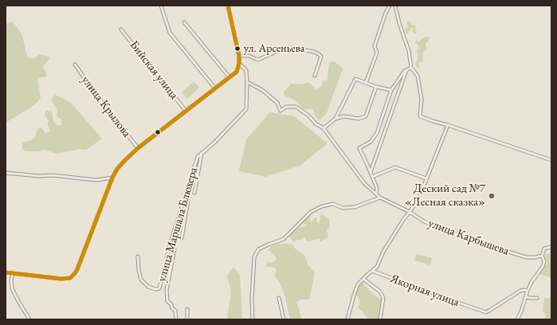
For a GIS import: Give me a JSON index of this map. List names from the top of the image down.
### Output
{
  "streets": {
    "street": [
      "Бийская улица",
      "улица Крылова",
      "улица Маршала Блюхера",
      "улица Карбышева",
      "Якорная улица"
    ]
  },
  "crossings": [
    ["улица Маршала Блюхера", "улица Карбышева"]
  ],
  "places": ["ул. Арсеньева", "Деский сад №7 «Лесная сказка»"]
}
